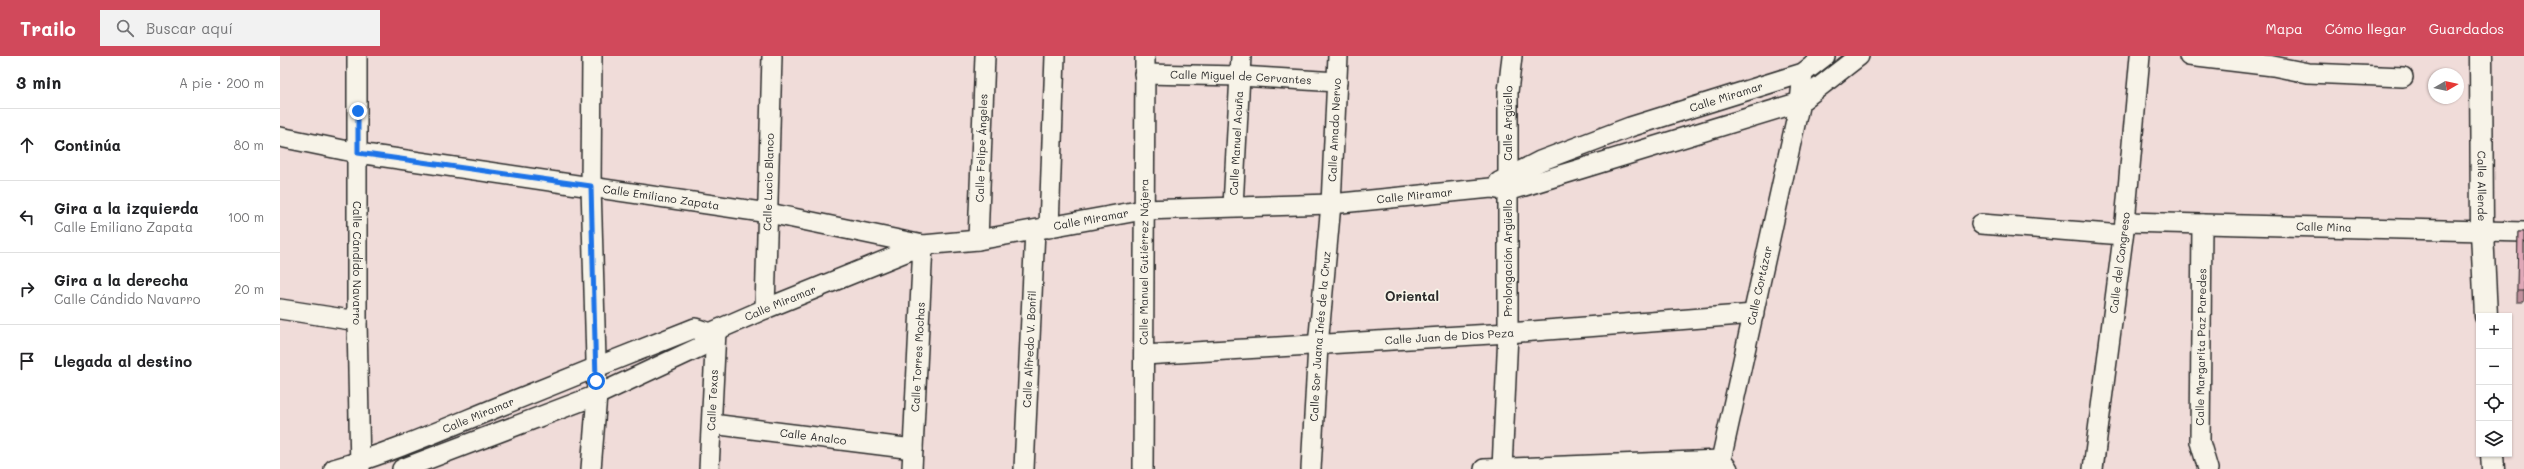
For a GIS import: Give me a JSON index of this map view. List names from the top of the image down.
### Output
{
  "streets": {
    "street": [
      "Calle Miguel de Cervantes",
      "Calle Miramar",
      "Calle Argüello",
      "Calle Amado Nervo",
      "Calle Manuel Acuña",
      "Calle Felipe Ángeles",
      "Calle Lucio Blanco",
      "Calle Allende",
      "Calle Emiliano Zapata",
      "Calle Mina",
      "Prolongación Argüello",
      "Calle Manuel Gutiérrez Nájera",
      "Calle Cándido Navarro",
      "Calle del Congreso",
      "Calle Cortázar",
      "Calle Sor Juana Inés de la Cruz",
      "Calle Juan de Dios Peza",
      "Calle Margarita Paz Paredes",
      "Calle Alfredo V. Bonfil",
      "Calle Torres Mochas",
      "Calle Texas",
      "Calle Analco"
    ]
  },
  "crossings": [
    ["Calle Miguel de Cervantes", "Calle Amado Nervo"],
    ["Calle Miguel de Cervantes", "Calle Manuel Acuña"],
    ["Calle Miguel de Cervantes", "Calle Manuel Gutiérrez Nájera"],
    ["Calle Miramar", "Calle Argüello"],
    ["Calle Miramar", "Calle Amado Nervo"],
    ["Calle Miramar", "Calle Manuel Acuña"],
    ["Calle Miramar", "Calle Felipe Ángeles"],
    ["Calle Miramar", "Calle Lucio Blanco"],
    ["Calle Miramar", "Calle Emiliano Zapata"],
    ["Calle Miramar", "Prolongación Argüello"],
    ["Calle Miramar", "Calle Manuel Gutiérrez Nájera"],
    ["Calle Miramar", "Calle Cándido Navarro"],
    ["Calle Miramar", "Calle Cortázar"],
    ["Calle Miramar", "Calle Sor Juana Inés de la Cruz"],
    ["Calle Miramar", "Calle Alfredo V. Bonfil"],
    ["Calle Miramar", "Calle Torres Mochas"],
    ["Calle Miramar", "Calle Texas"],
    ["Calle Argüello", "Prolongación Argüello"],
    ["Calle Amado Nervo", "Calle Sor Juana Inés de la Cruz"],
    ["Calle Lucio Blanco", "Calle Emiliano Zapata"],
    ["Calle Allende", "Calle Mina"],
    ["Calle Emiliano Zapata", "Calle Cándido Navarro"],
    ["Calle Emiliano Zapata", "Calle Torres Mochas"],
    ["Calle Mina", "Calle del Congreso"],
    ["Calle Mina", "Calle Margarita Paz Paredes"],
    ["Prolongación Argüello", "Calle Juan de Dios Peza"],
    ["Calle Manuel Gutiérrez Nájera", "Calle Juan de Dios Peza"],
    ["Calle Cortázar", "Calle Juan de Dios Peza"],
    ["Calle Sor Juana Inés de la Cruz", "Calle Juan de Dios Peza"],
    ["Calle Torres Mochas", "Calle Analco"],
    ["Calle Texas", "Calle Analco"]
  ],
  "districts": ["Oriental"],
  "north": "right",
  "page": {
    "header": "Trailo",
    "search": "Buscar aquí",
    "nav": ["Mapa", "Cómo llegar", "Guardados"],
    "heading": ["3 min", "A pie · 200 m"],
    "list": [
      ["Continúa", "80 m"],
      ["Gira a la izquierda", "Calle Emiliano Zapata", "100 m"],
      ["Gira a la derecha", "Calle Cándido Navarro", "20 m"],
      "Llegada al destino"
    ],
    "map_buttons": ["+", "−"]
  }
}
